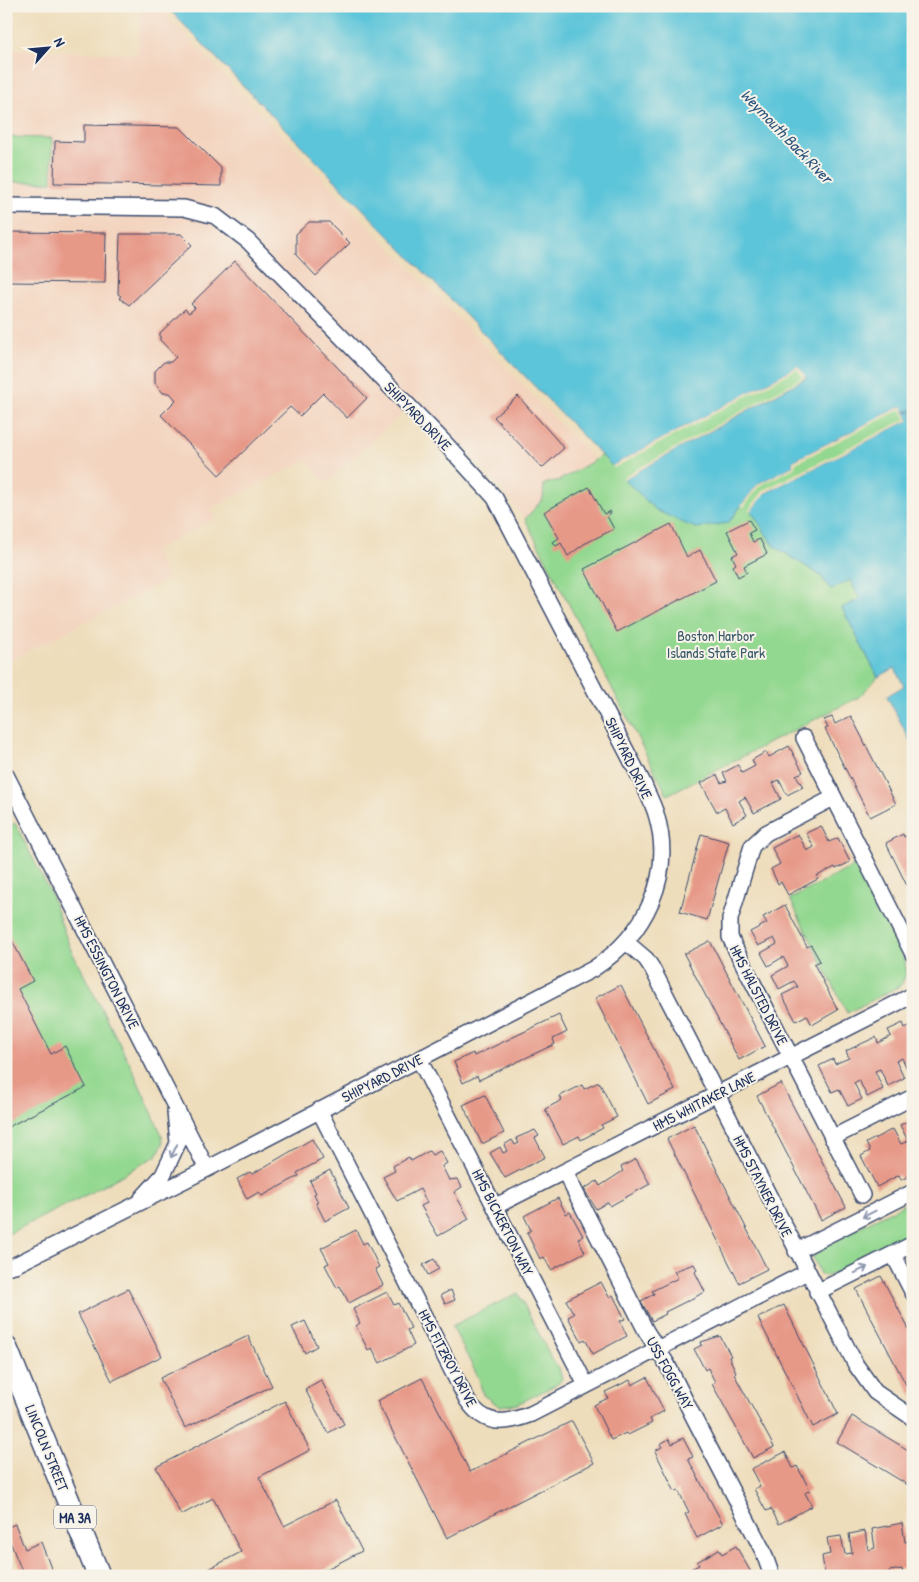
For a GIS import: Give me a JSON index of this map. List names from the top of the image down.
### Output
{
  "streets": {
    "main road": ["LINCOLN STREET", "MA 3A"],
    "street": [
      "SHIPYARD DRIVE",
      "HMS ESSINGTON DRIVE",
      "HMS HALSTED DRIVE",
      "HMS WHITAKER LANE",
      "HMS STAYNER DRIVE",
      "HMS BICKERTON WAY",
      "HMS FITZROY DRIVE",
      "USS FOGG WAY"
    ]
  },
  "crossings": [
    ["SHIPYARD DRIVE", "HMS ESSINGTON DRIVE"],
    ["SHIPYARD DRIVE", "HMS STAYNER DRIVE"],
    ["SHIPYARD DRIVE", "HMS BICKERTON WAY"],
    ["SHIPYARD DRIVE", "HMS FITZROY DRIVE"],
    ["HMS HALSTED DRIVE", "HMS WHITAKER LANE"],
    ["HMS WHITAKER LANE", "HMS STAYNER DRIVE"],
    ["HMS WHITAKER LANE", "HMS BICKERTON WAY"],
    ["HMS WHITAKER LANE", "USS FOGG WAY"],
    ["HMS STAYNER DRIVE", "HMS FITZROY DRIVE"],
    ["HMS BICKERTON WAY", "HMS FITZROY DRIVE"],
    ["HMS FITZROY DRIVE", "USS FOGG WAY"]
  ],
  "water": ["Weymouth Back River"],
  "parks": ["Boston Harbor Islands State Park"],
  "north": "top right"
}
